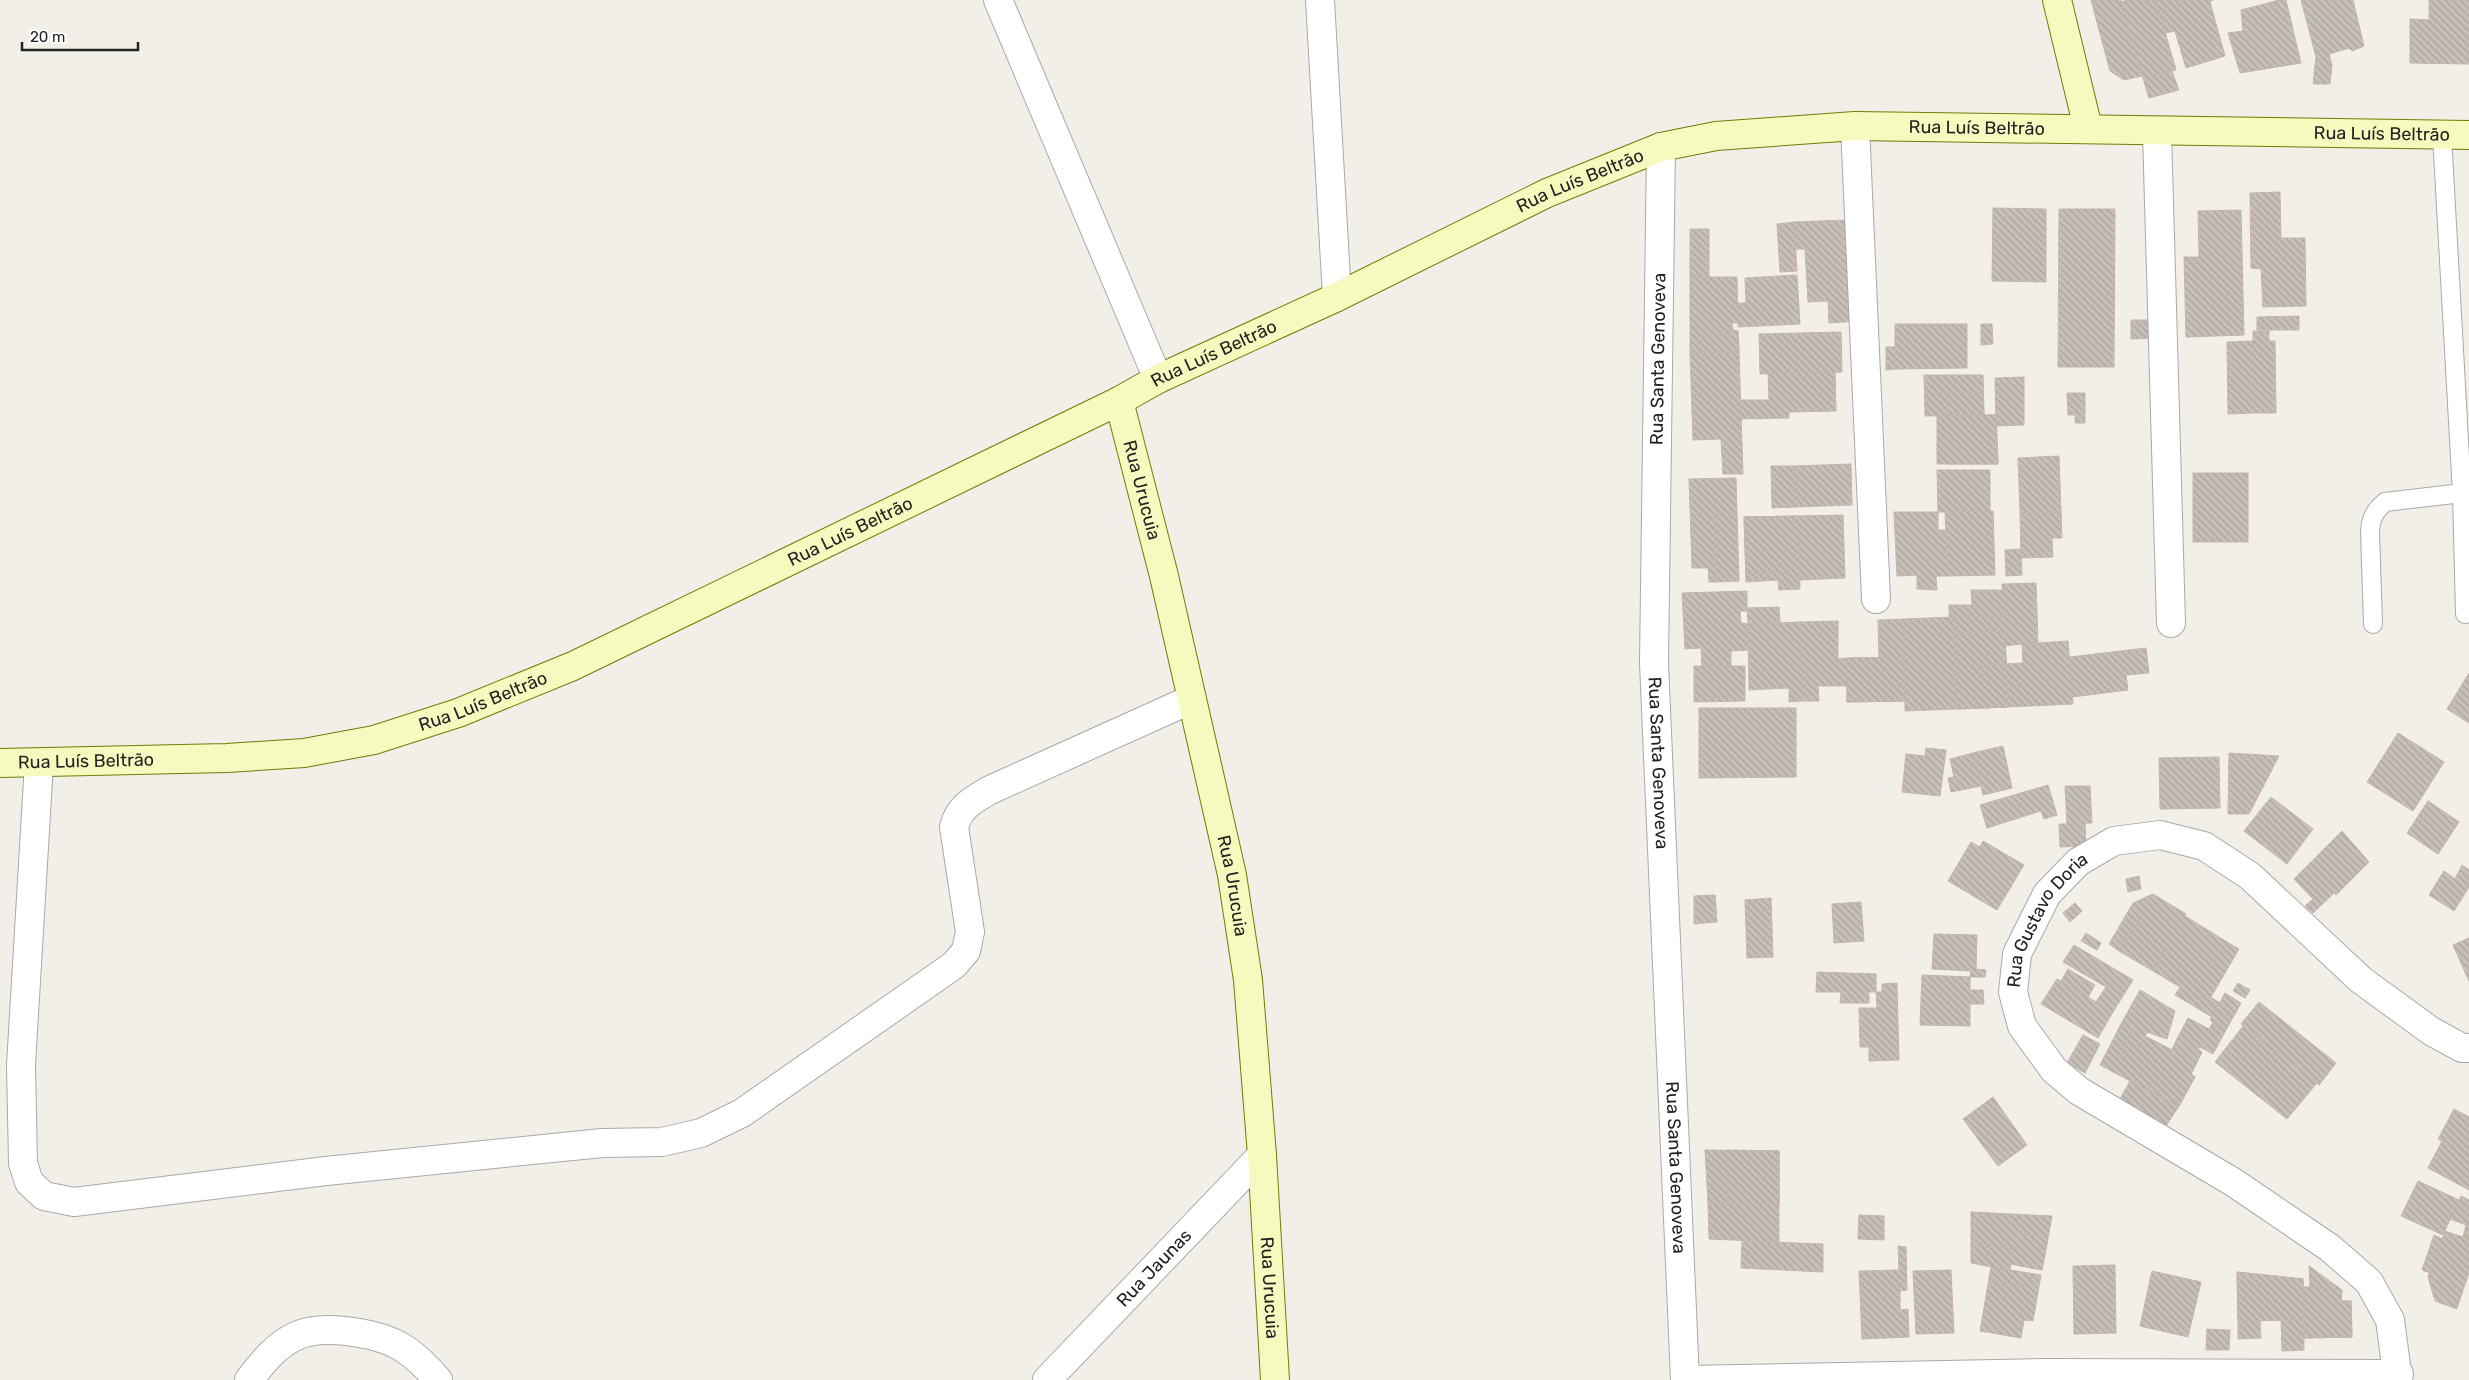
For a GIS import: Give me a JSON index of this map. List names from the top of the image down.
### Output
{
  "streets": {
    "main road": ["Rua Luís Beltrão", "Rua Urucuia"],
    "street": ["Rua Santa Genoveva", "Rua Gustavo Doria", "Rua Jaunas"]
  },
  "crossings": [
    ["Rua Luís Beltrão", "Rua Santa Genoveva"],
    ["Rua Luís Beltrão", "Rua Urucuia"],
    ["Rua Urucuia", "Rua Jaunas"]
  ],
  "scale_bar": "20 m"
}
